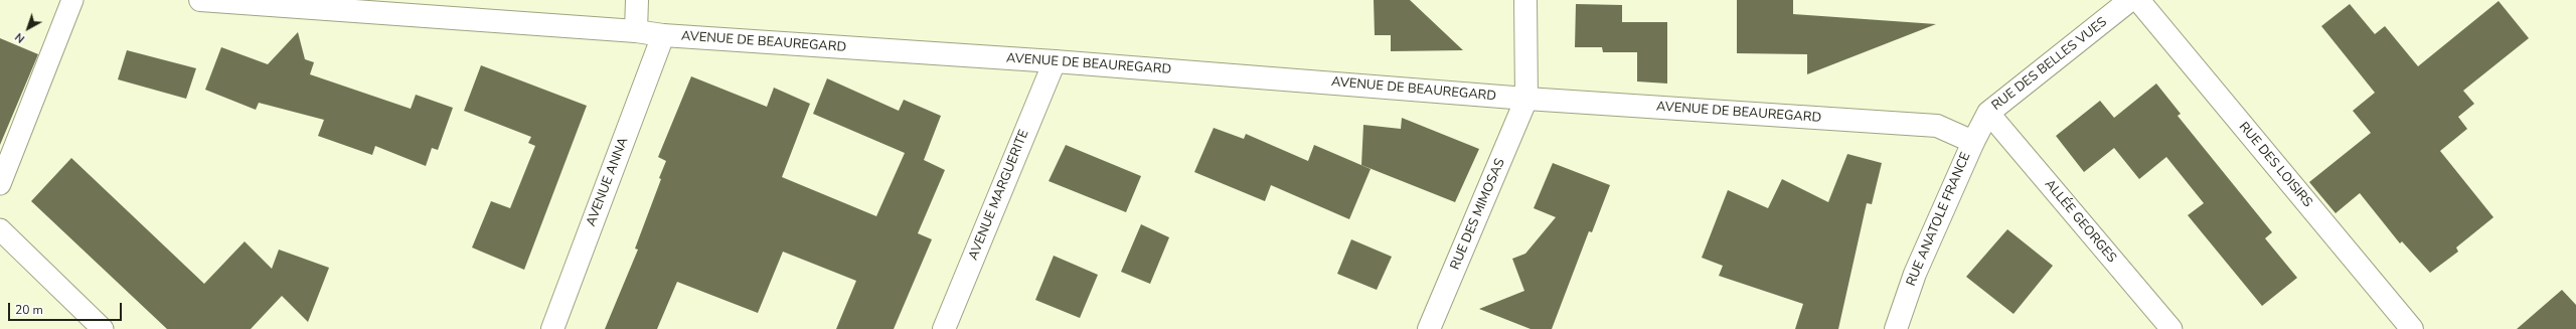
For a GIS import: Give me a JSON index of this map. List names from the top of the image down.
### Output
{
  "streets": {
    "street": [
      "AVENUE DE BEAUREGARD",
      "RUE DES BELLES VUES",
      "RUE DES LOISIRS",
      "AVENUE ANNA",
      "AVENUE MARGUERITE",
      "RUE DES MIMOSAS",
      "RUE ANATOLE FRANCE"
    ],
    "lane": ["ALLÉE GEORGES"]
  },
  "crossings": [
    ["AVENUE DE BEAUREGARD", "AVENUE ANNA"],
    ["AVENUE DE BEAUREGARD", "AVENUE MARGUERITE"],
    ["AVENUE DE BEAUREGARD", "RUE DES MIMOSAS"],
    ["AVENUE DE BEAUREGARD", "RUE ANATOLE FRANCE"],
    ["RUE DES BELLES VUES", "RUE ANATOLE FRANCE"],
    ["RUE DES BELLES VUES", "ALLÉE GEORGES"],
    ["RUE ANATOLE FRANCE", "ALLÉE GEORGES"]
  ],
  "scale_bar": "20 m",
  "north": "bottom left"
}
